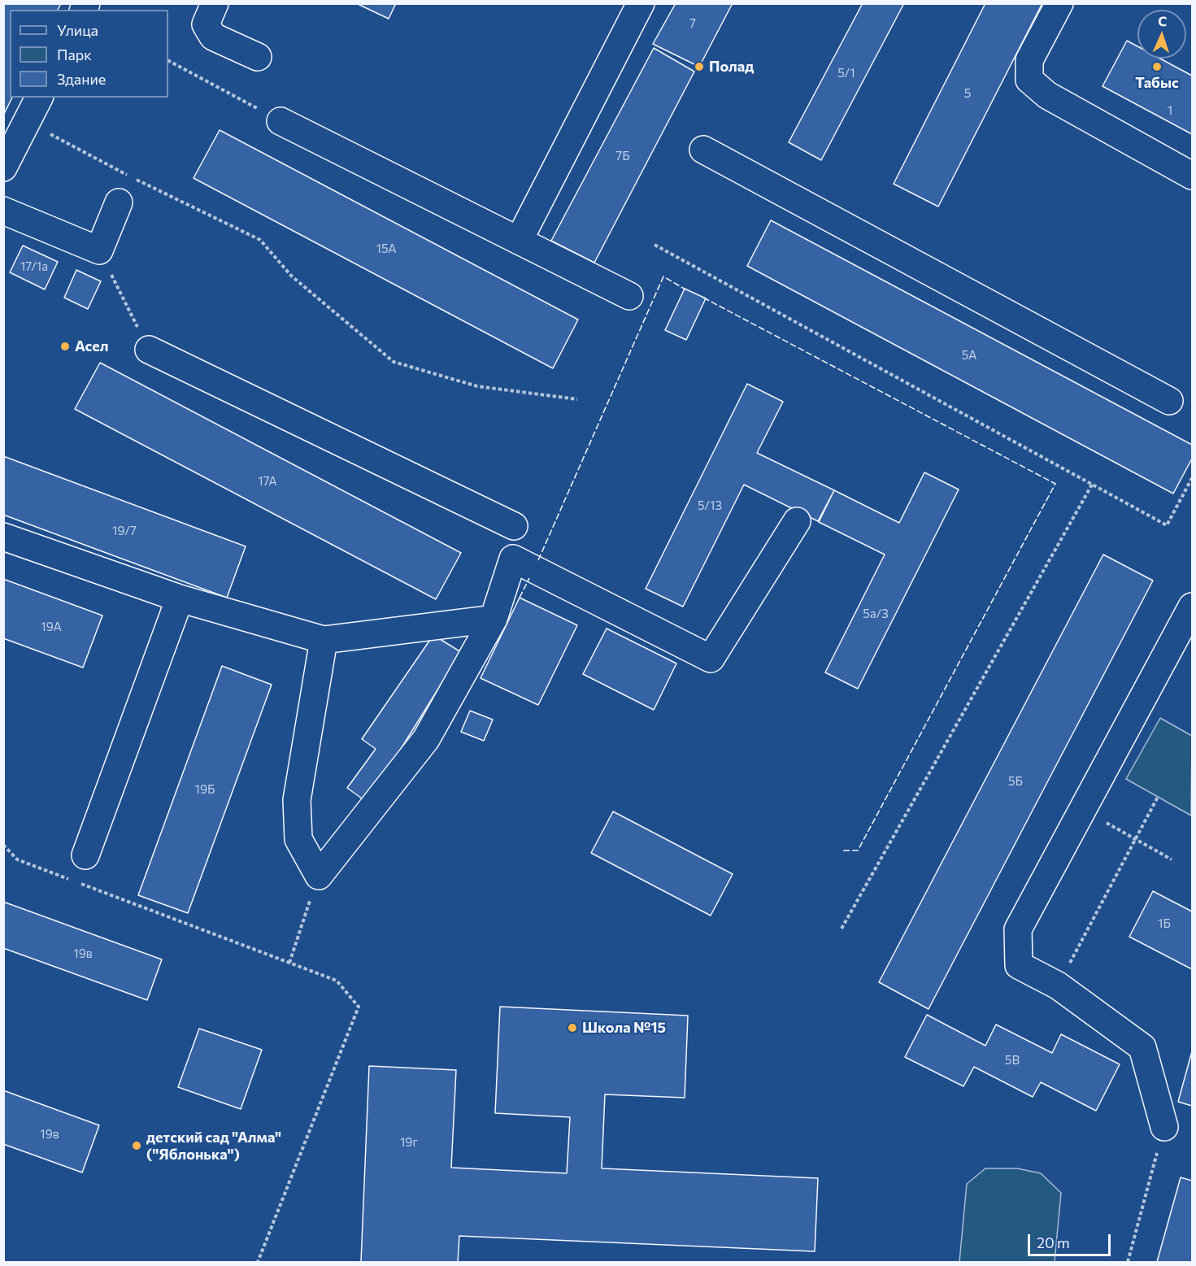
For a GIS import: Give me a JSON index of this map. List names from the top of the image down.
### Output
{
  "places": [
    "Полад",
    "Табыс",
    "Асел",
    "Школа №15",
    "детский сад \"Алма\" (\"Яблонька\")"
  ],
  "house_numbers": [
    "7",
    "5/1",
    "5",
    "1",
    "7Б",
    "15А",
    "17/1а",
    "5А",
    "17А",
    "5/13",
    "19/7",
    "5а/3",
    "19А",
    "5Б",
    "19Б",
    "1Б",
    "19в",
    "5В",
    "19в",
    "19г"
  ],
  "legend": ["Улица", "Парк", "Здание"],
  "scale_bar": "20 m",
  "north": "top"
}
